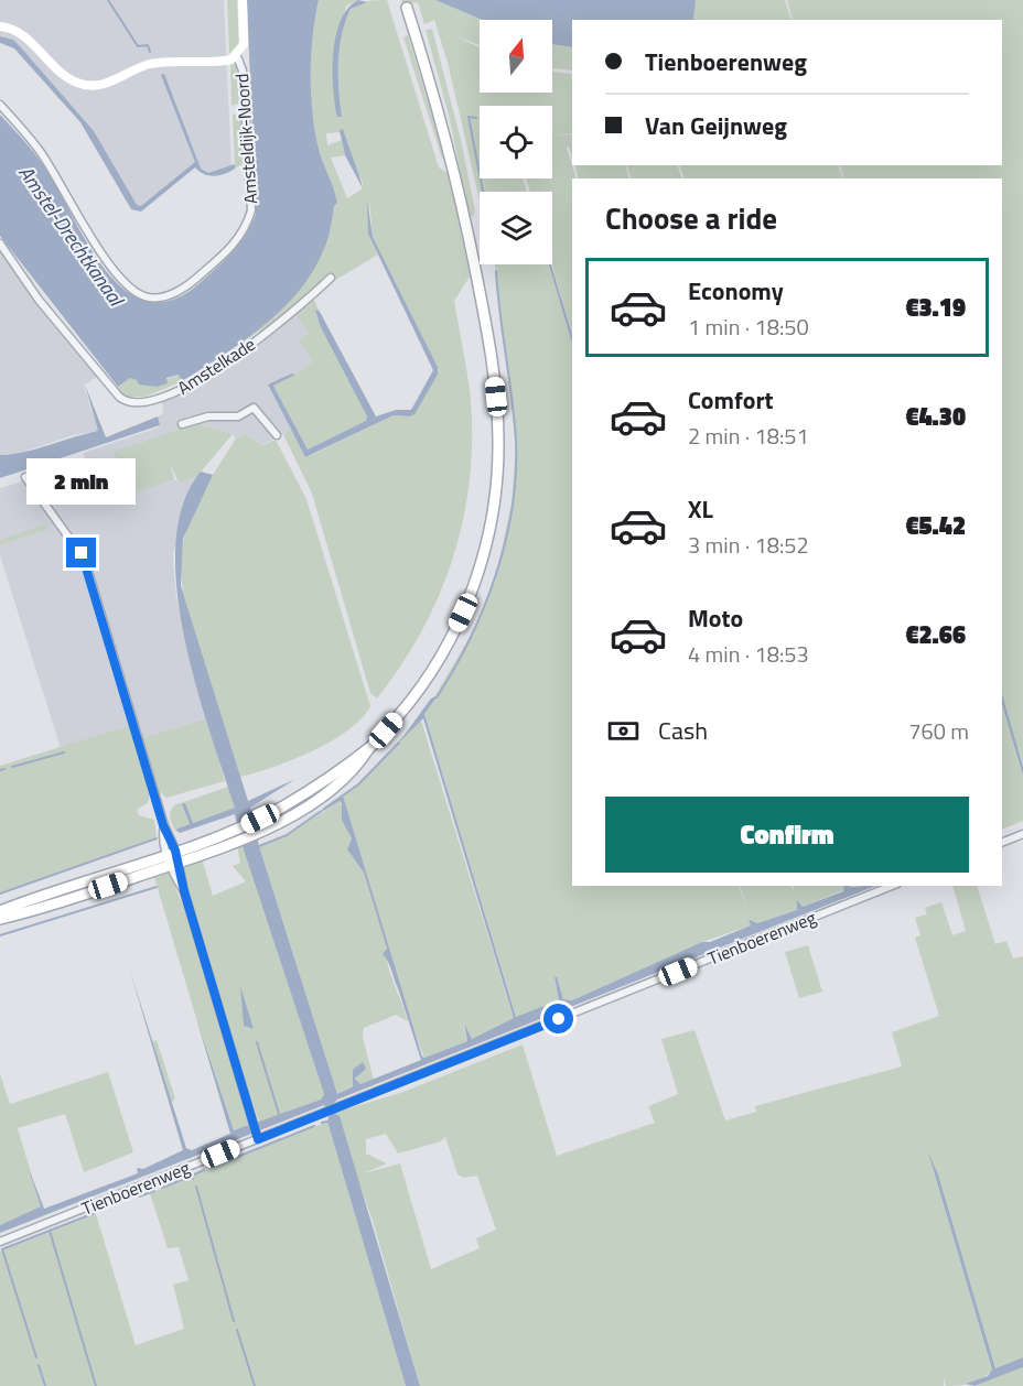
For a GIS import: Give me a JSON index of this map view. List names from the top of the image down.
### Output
{
  "streets": {
    "street": ["Amsteldijk-Noord", "Amstelkade", "Tienboerenweg"]
  },
  "water": ["Amstel-Drechtkanaal"],
  "north": "top",
  "page": {
    "banner": ["Tienboerenweg", "Van Geijnweg"],
    "heading": "Choose a ride",
    "list": [
      {
        "name": "Economy",
        "note": "1 min · 18:50",
        "value": "€3.19"
      },
      {
        "name": "Comfort",
        "note": "2 min · 18:51",
        "value": "€4.30"
      },
      {
        "name": "XL",
        "note": "3 min · 18:52",
        "value": "€5.42"
      },
      {
        "name": "Moto",
        "note": "4 min · 18:53",
        "value": "€2.66"
      }
    ],
    "bubble": "2 min",
    "pay": ["Cash", "760 m"],
    "buttons": "Confirm"
  }
}
